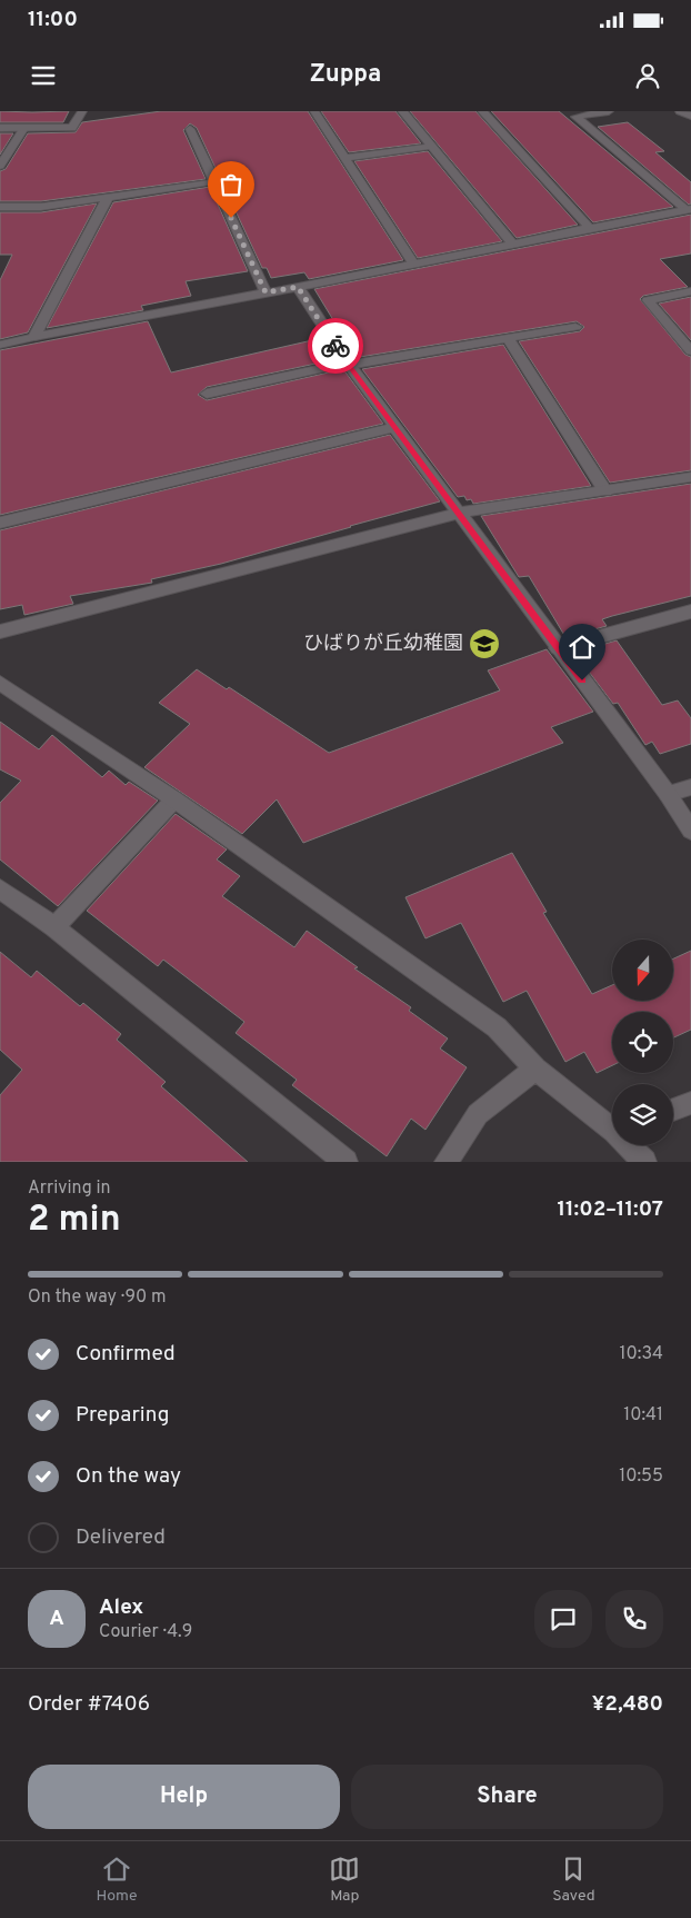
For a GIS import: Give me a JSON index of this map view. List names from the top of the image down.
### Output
{
  "places": {
    "school or university": ["ひばりが丘幼稚園"]
  },
  "north": "bottom",
  "page": {
    "status": "11:00",
    "header": "Zuppa",
    "heading": ["2 min", "Arriving in", "11:02–11:07"],
    "panel": [
      "Alex",
      "Courier · 4.9",
      "Order #7406",
      "¥2,480"
    ],
    "bar": "On the way · 90 m",
    "list": [
      ["Confirmed", "10:34"],
      ["Preparing", "10:41"],
      ["On the way", "10:55"],
      "Delivered"
    ],
    "round": "A",
    "buttons": ["Help", "Share"],
    "tabs": ["Home", "Map", "Saved"]
  }
}
